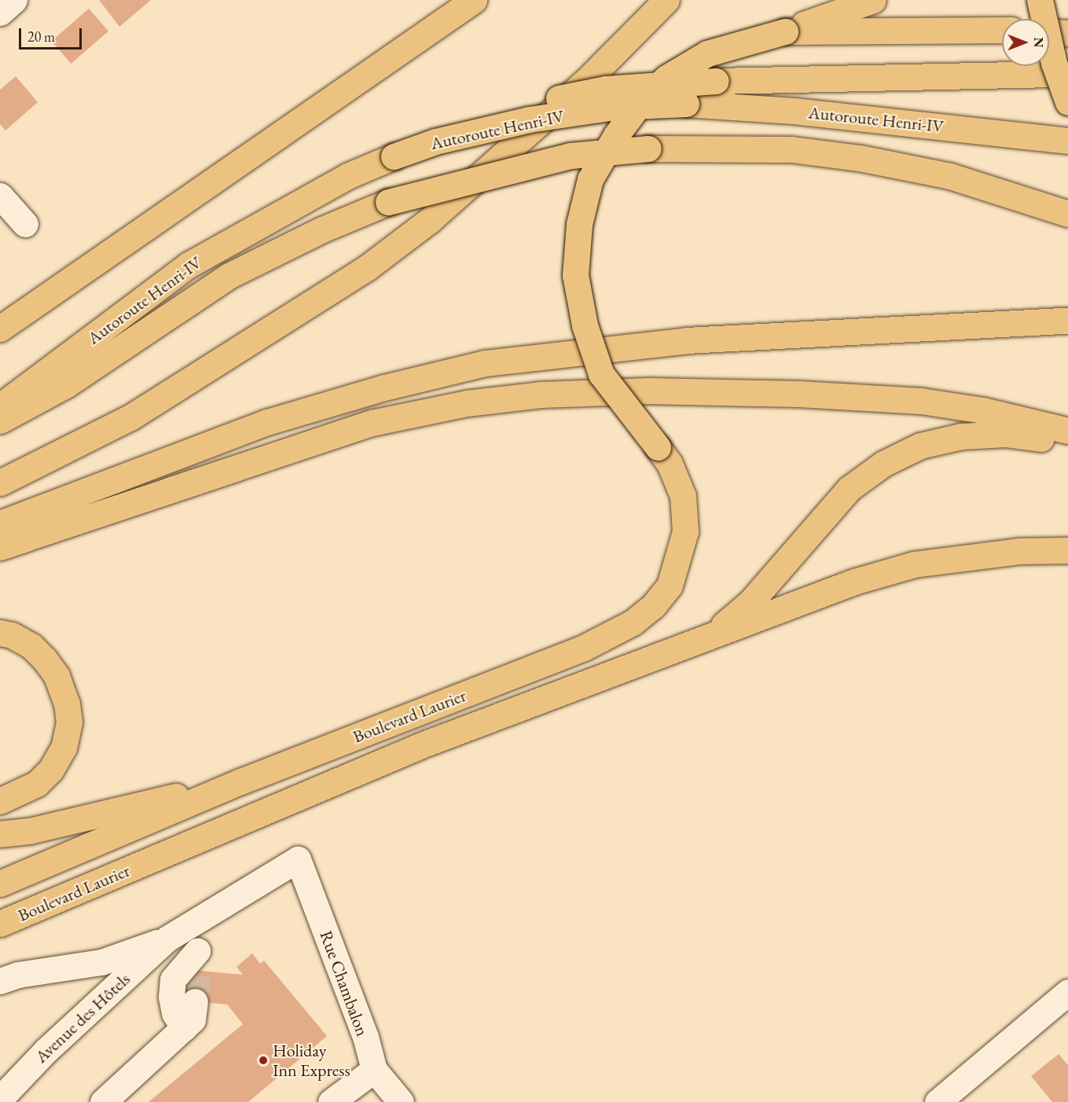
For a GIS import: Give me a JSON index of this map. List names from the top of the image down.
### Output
{
  "streets": {
    "highway": ["Autoroute Henri-IV", "Boulevard Laurier"],
    "street": ["Rue Chambalon", "Avenue des Hôtels"]
  },
  "crossings": [
    ["Rue Chambalon", "Avenue des Hôtels"]
  ],
  "places": ["Holiday Inn Express"],
  "scale_bar": "20 m",
  "north": "right"
}
